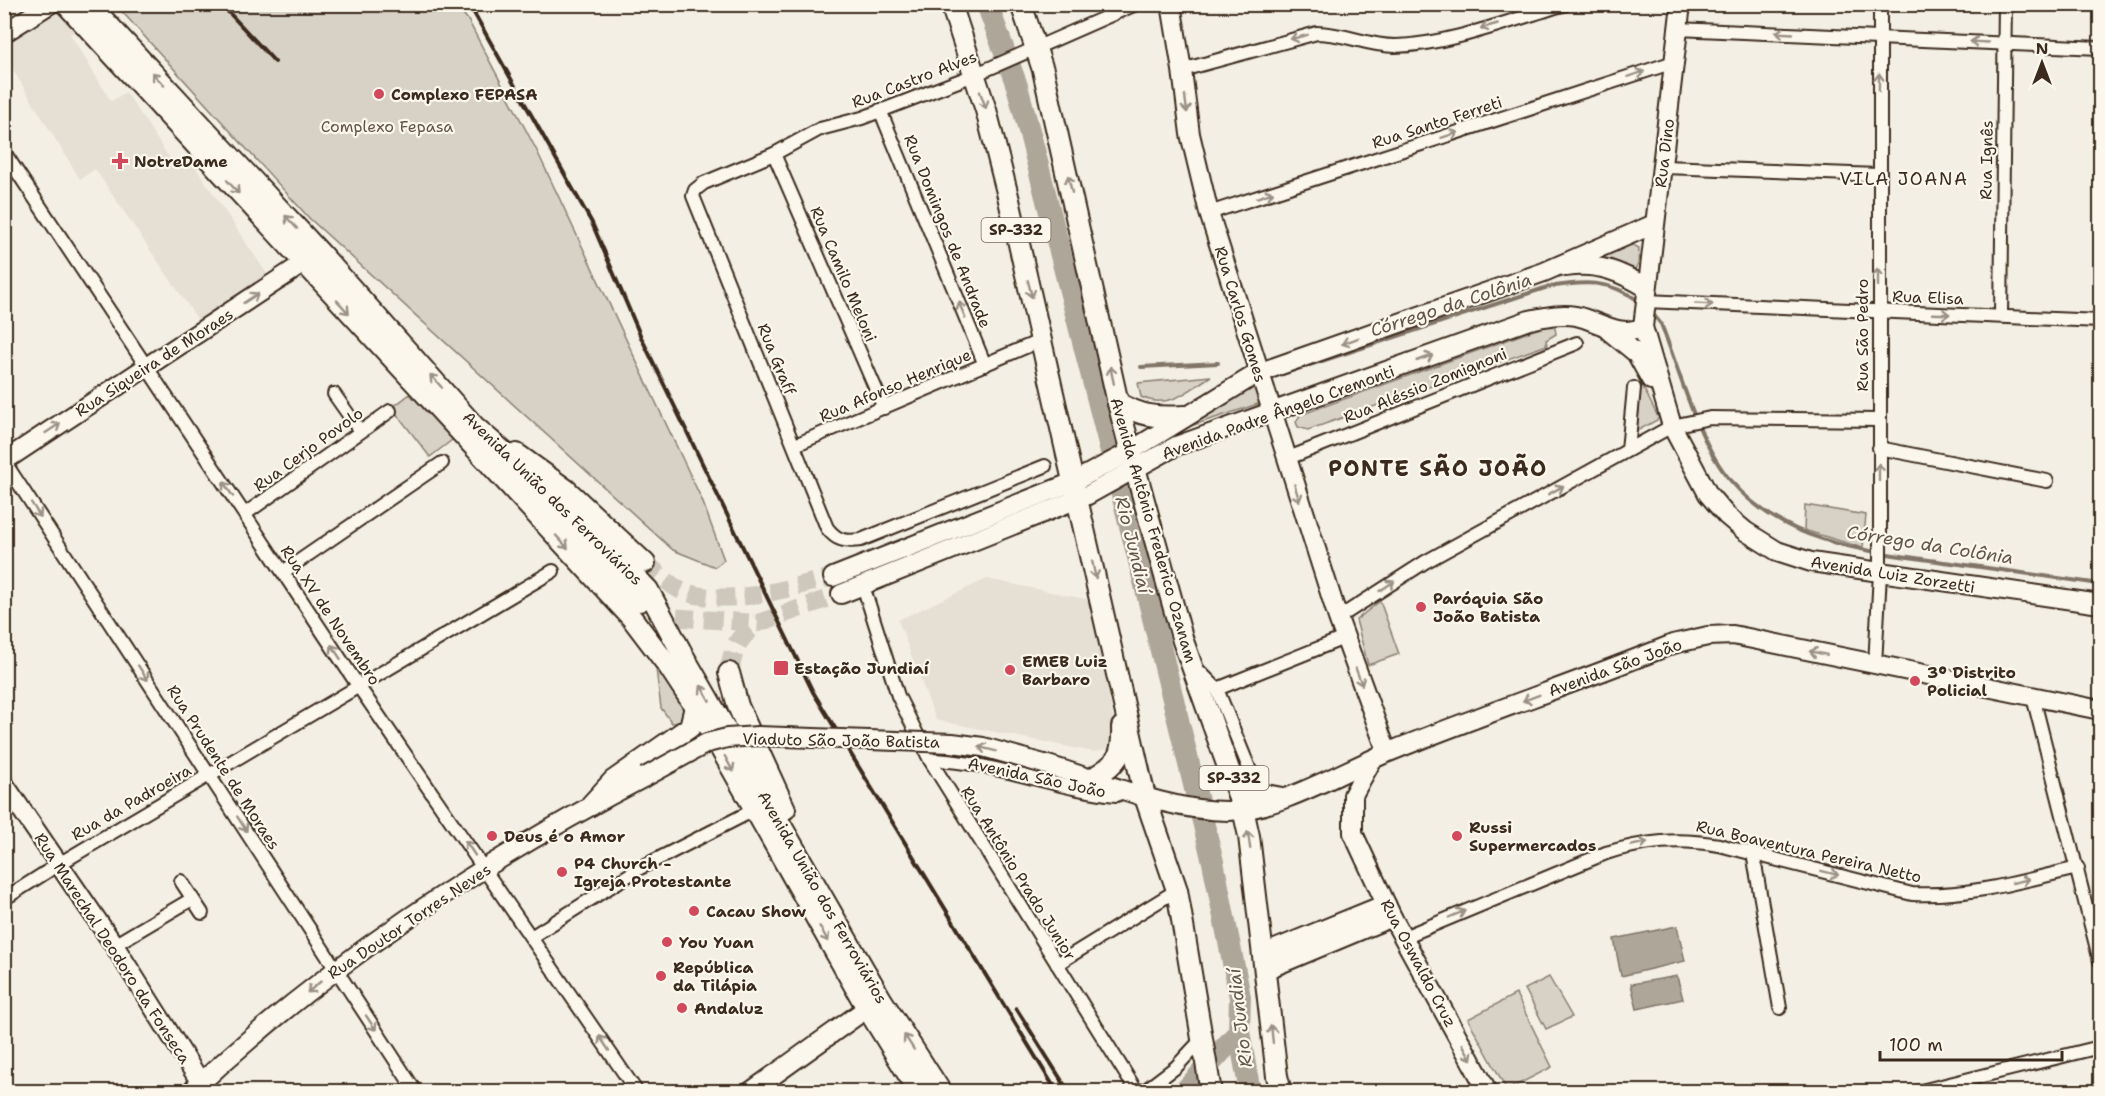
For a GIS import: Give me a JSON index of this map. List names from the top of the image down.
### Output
{
  "streets": {
    "main road": [
      "Rua Dino",
      "SP-332",
      "Rua Carlos Gomes",
      "Rua Siqueira de Moraes",
      "Avenida Padre Ângelo Cremonti",
      "Avenida União dos Ferroviários",
      "Avenida Antônio Frederico Ozanam",
      "Avenida Luiz Zorzetti",
      "Avenida São João",
      "Viaduto São João Batista",
      "Rua Doutor Torres Neves",
      "Rua Marechal Deodoro da Fonseca",
      "Rua Oswaldo Cruz"
    ],
    "street": [
      "Rua Castro Alves",
      "Rua Santo Ferreti",
      "Rua Ignês",
      "Rua Domingos de Andrade",
      "Rua Camilo Meloni",
      "Rua Elisa",
      "Rua São Pedro",
      "Rua Graff",
      "Rua Afonso Henrique",
      "Rua Aléssio Zomignoni",
      "Rua Cerjo Povolo",
      "Rua XV de Novembro",
      "Rua Prudente de Moraes",
      "Rua da Padroeira",
      "Rua Boaventura Pereira Netto",
      "Rua Antônio Prado Junior"
    ]
  },
  "crossings": [
    ["Rua Castro Alves", "SP-332"],
    ["Rua Castro Alves", "Rua Domingos de Andrade"],
    ["Rua Castro Alves", "Rua Camilo Meloni"],
    ["Rua Castro Alves", "Rua Graff"],
    ["Rua Castro Alves", "Avenida Antônio Frederico Ozanam"],
    ["Rua Santo Ferreti", "Rua Dino"],
    ["Rua Santo Ferreti", "Rua Carlos Gomes"],
    ["Rua Dino", "Rua Elisa"],
    ["Rua Dino", "Avenida Padre Ângelo Cremonti"],
    ["Rua Dino", "Avenida Luiz Zorzetti"],
    ["Rua Ignês", "Rua Elisa"],
    ["SP-332", "Rua Afonso Henrique"],
    ["SP-332", "Avenida Padre Ângelo Cremonti"],
    ["SP-332", "Avenida São João"],
    ["Rua Domingos de Andrade", "Rua Afonso Henrique"],
    ["Rua Camilo Meloni", "Rua Afonso Henrique"],
    ["Rua Elisa", "Rua São Pedro"],
    ["Rua Elisa", "Avenida Padre Ângelo Cremonti"],
    ["Rua Elisa", "Avenida Luiz Zorzetti"],
    ["Rua Carlos Gomes", "Rua Aléssio Zomignoni"],
    ["Rua Carlos Gomes", "Avenida Padre Ângelo Cremonti"],
    ["Rua Carlos Gomes", "Avenida São João"],
    ["Rua Carlos Gomes", "Rua Oswaldo Cruz"],
    ["Rua São Pedro", "Avenida Luiz Zorzetti"],
    ["Rua São Pedro", "Avenida São João"],
    ["Rua Graff", "Rua Afonso Henrique"],
    ["Rua Siqueira de Moraes", "Avenida União dos Ferroviários"],
    ["Rua Siqueira de Moraes", "Rua XV de Novembro"],
    ["Rua Siqueira de Moraes", "Rua Prudente de Moraes"],
    ["Avenida Padre Ângelo Cremonti", "Avenida Antônio Frederico Ozanam"],
    ["Avenida Padre Ângelo Cremonti", "Avenida Luiz Zorzetti"],
    ["Rua Cerjo Povolo", "Rua XV de Novembro"],
    ["Avenida Antônio Frederico Ozanam", "Avenida São João"],
    ["Rua XV de Novembro", "Rua da Padroeira"],
    ["Rua XV de Novembro", "Rua Doutor Torres Neves"],
    ["Avenida São João", "Viaduto São João Batista"],
    ["Avenida São João", "Rua Antônio Prado Junior"],
    ["Avenida São João", "Rua Oswaldo Cruz"],
    ["Viaduto São João Batista", "Rua Doutor Torres Neves"],
    ["Rua Prudente de Moraes", "Rua da Padroeira"],
    ["Rua Prudente de Moraes", "Rua Doutor Torres Neves"],
    ["Rua da Padroeira", "Rua Marechal Deodoro da Fonseca"],
    ["Rua Boaventura Pereira Netto", "Rua Oswaldo Cruz"],
    ["Rua Doutor Torres Neves", "Rua Marechal Deodoro da Fonseca"]
  ],
  "one_way": [
    "Rua Domingos de Andrade",
    "Rua Elisa",
    "Rua Carlos Gomes",
    "Rua São Pedro",
    "Rua Siqueira de Moraes",
    "Rua XV de Novembro",
    "Avenida São João",
    "Viaduto São João Batista",
    "Rua Prudente de Moraes",
    "Rua Boaventura Pereira Netto",
    "Rua Oswaldo Cruz"
  ],
  "districts": ["VILA JOANA", "PONTE SÃO JOÃO"],
  "water": ["Córrego da Colônia", "Rio Jundiaí"],
  "parks": ["Complexo Fepasa"],
  "places": {
    "other": [
      "Complexo FEPASA",
      "Paróquia São João Batista",
      "EMEB Luiz Barbaro",
      "3º Distrito Policial",
      "Deus é o Amor",
      "Russi Supermercados",
      "P4 Church - Igreja Protestante",
      "Cacau Show",
      "You Yuan",
      "República da Tilápia",
      "Andaluz"
    ],
    "health": ["NotreDame"],
    "transit": ["Estação Jundiaí"]
  },
  "scale_bar": "100 m",
  "north": "top"
}
